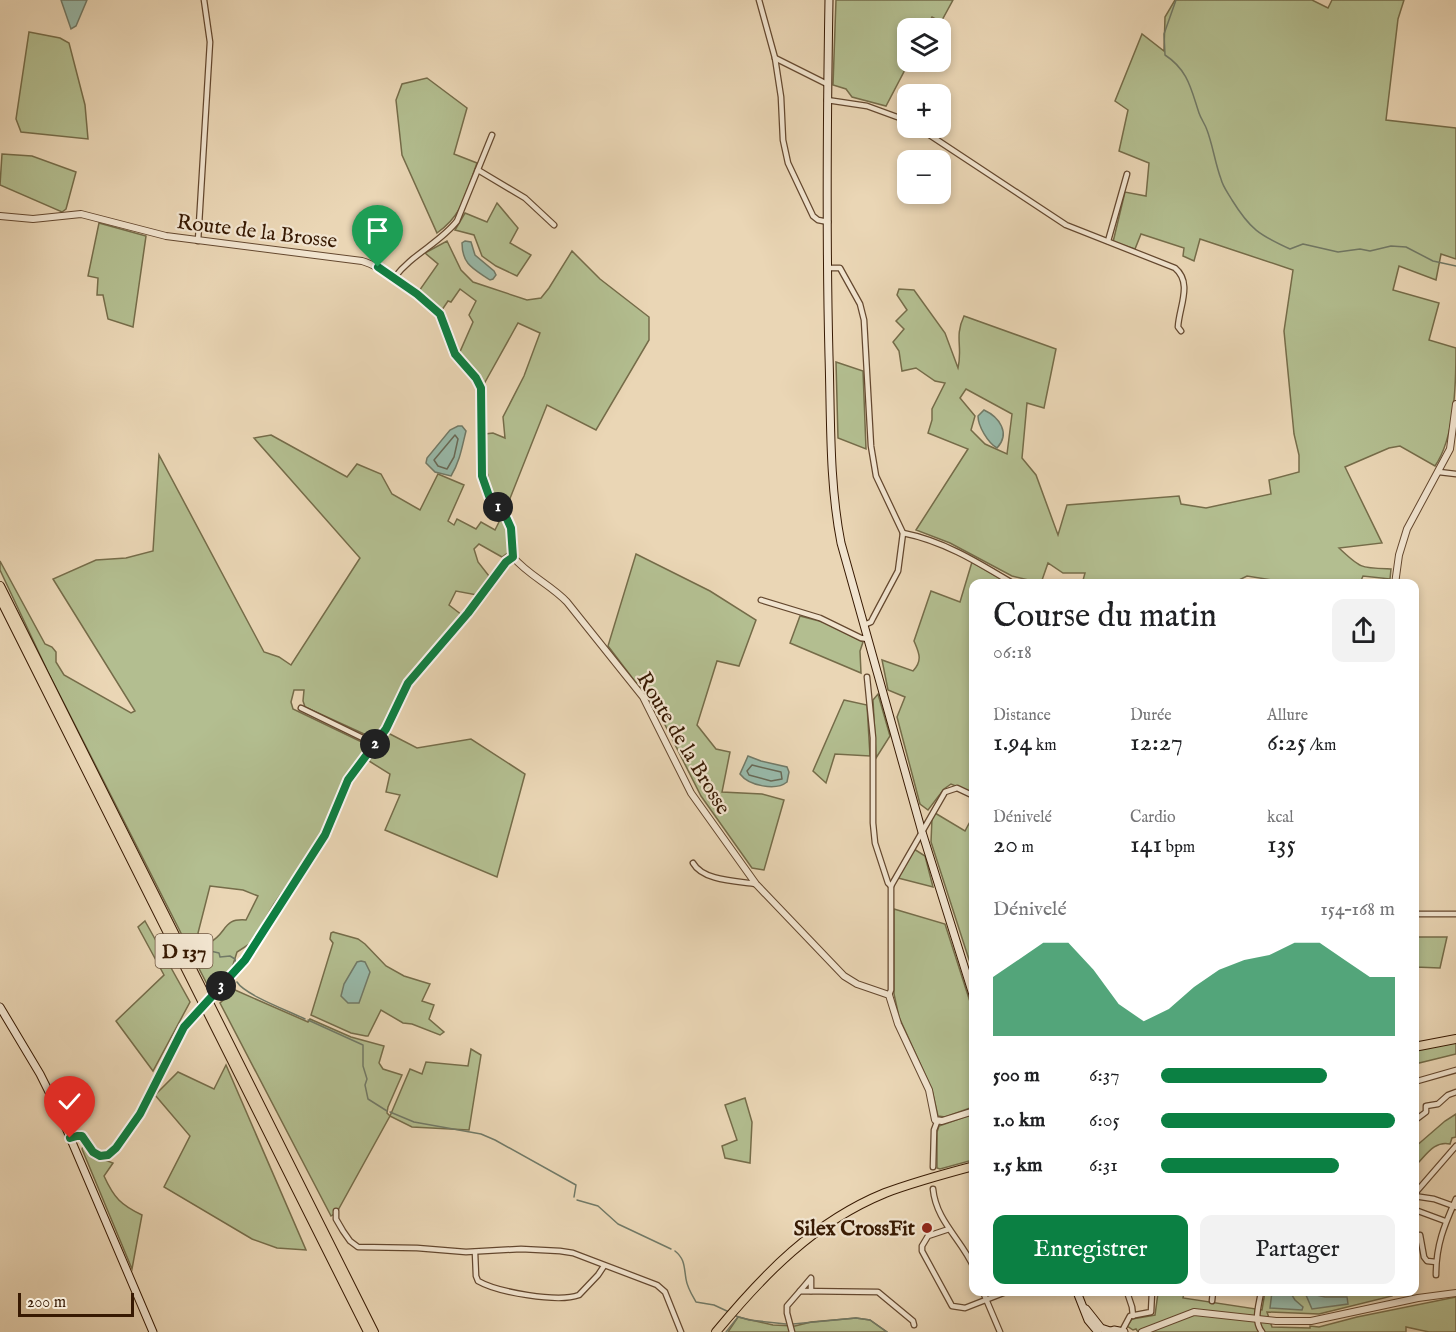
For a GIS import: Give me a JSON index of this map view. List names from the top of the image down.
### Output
{
  "streets": {
    "main road": ["D 137"],
    "street": ["Route de la Brosse"]
  },
  "places": ["Silex CrossFit"],
  "scale_bar": "200 m",
  "page": {
    "map_buttons": ["+", "−"],
    "pins": ["1", "2", "3"],
    "heading": ["Course du matin", "06:18"],
    "stats": [
      ["Distance", "1.94 km"],
      ["Durée", "12:27"],
      ["Allure", "6:25 /km"],
      ["Dénivelé", "20 m"],
      ["Cardio", "141 bpm"],
      ["kcal", "135"]
    ],
    "chart": ["Dénivelé", "154–168 m"],
    "list": [
      {
        "name": "500 m",
        "note": "6:37"
      },
      {
        "name": "1.0 km",
        "note": "6:05"
      },
      {
        "name": "1.5 km",
        "note": "6:31"
      }
    ],
    "buttons": ["Enregistrer", "Partager"],
    "scale": "200 m"
  }
}
